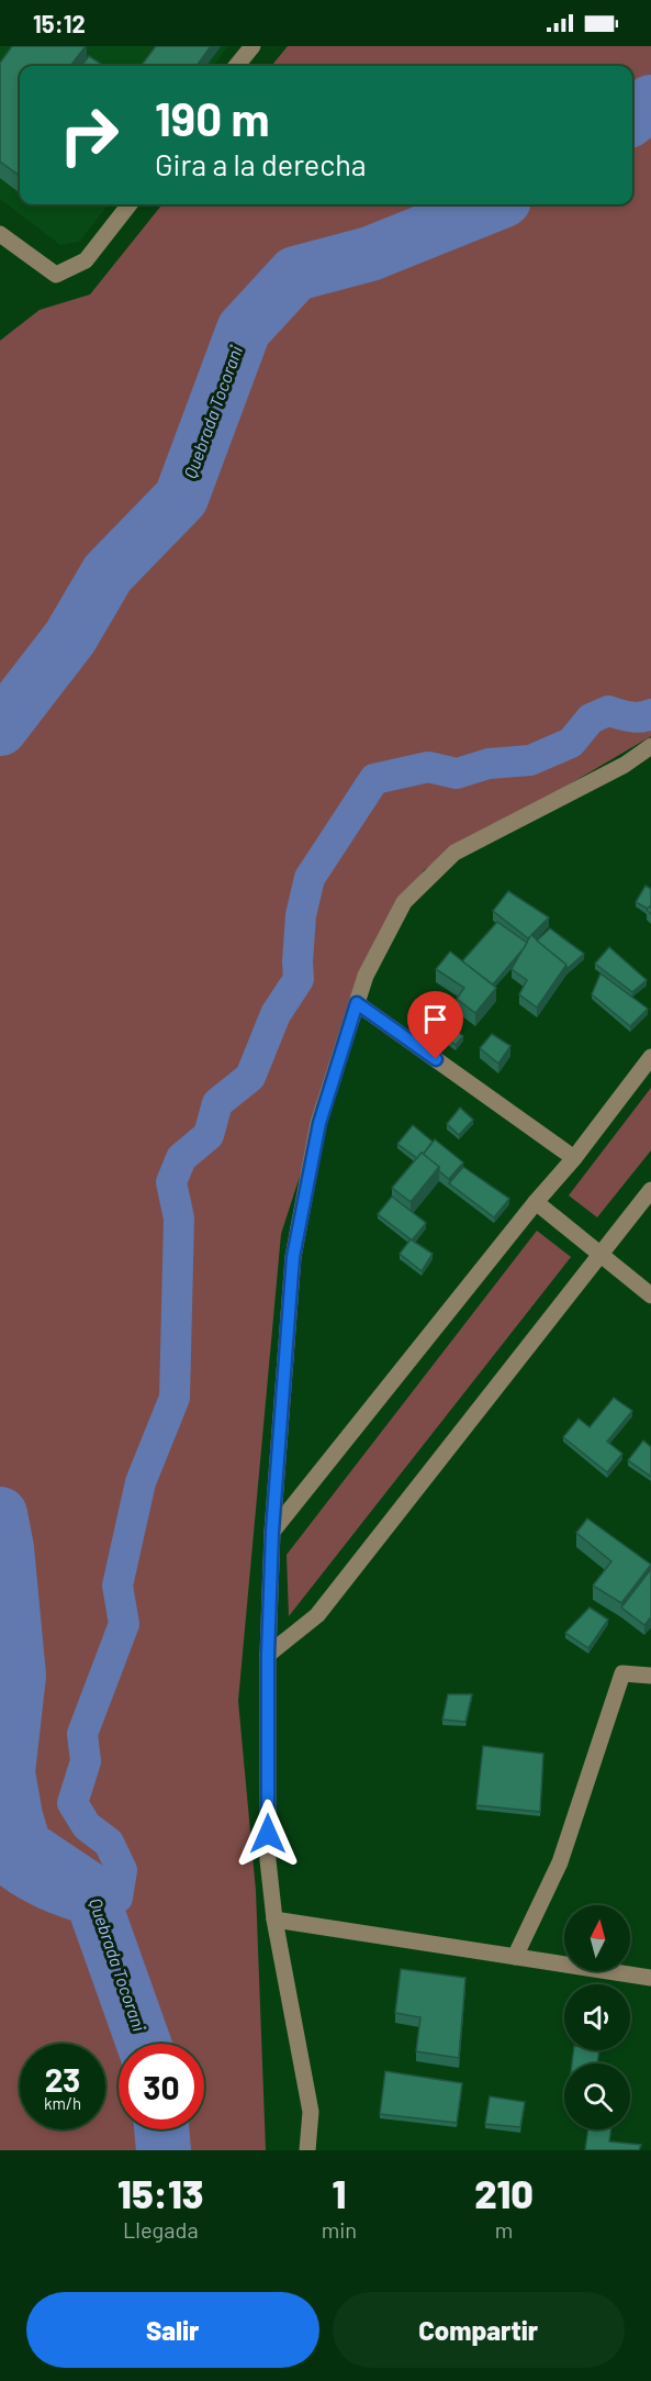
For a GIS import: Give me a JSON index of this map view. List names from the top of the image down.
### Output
{
  "water": ["Quebrada Tocorani"],
  "north": "top",
  "page": {
    "status": "15:12",
    "turn": ["190 m", "Gira a la derecha"],
    "speed": "23 km/h",
    "limit": "30",
    "eta": [
      "15:13",
      "Llegada",
      "1",
      "min",
      "210",
      "m"
    ],
    "buttons": ["Salir", "Compartir"]
  }
}
